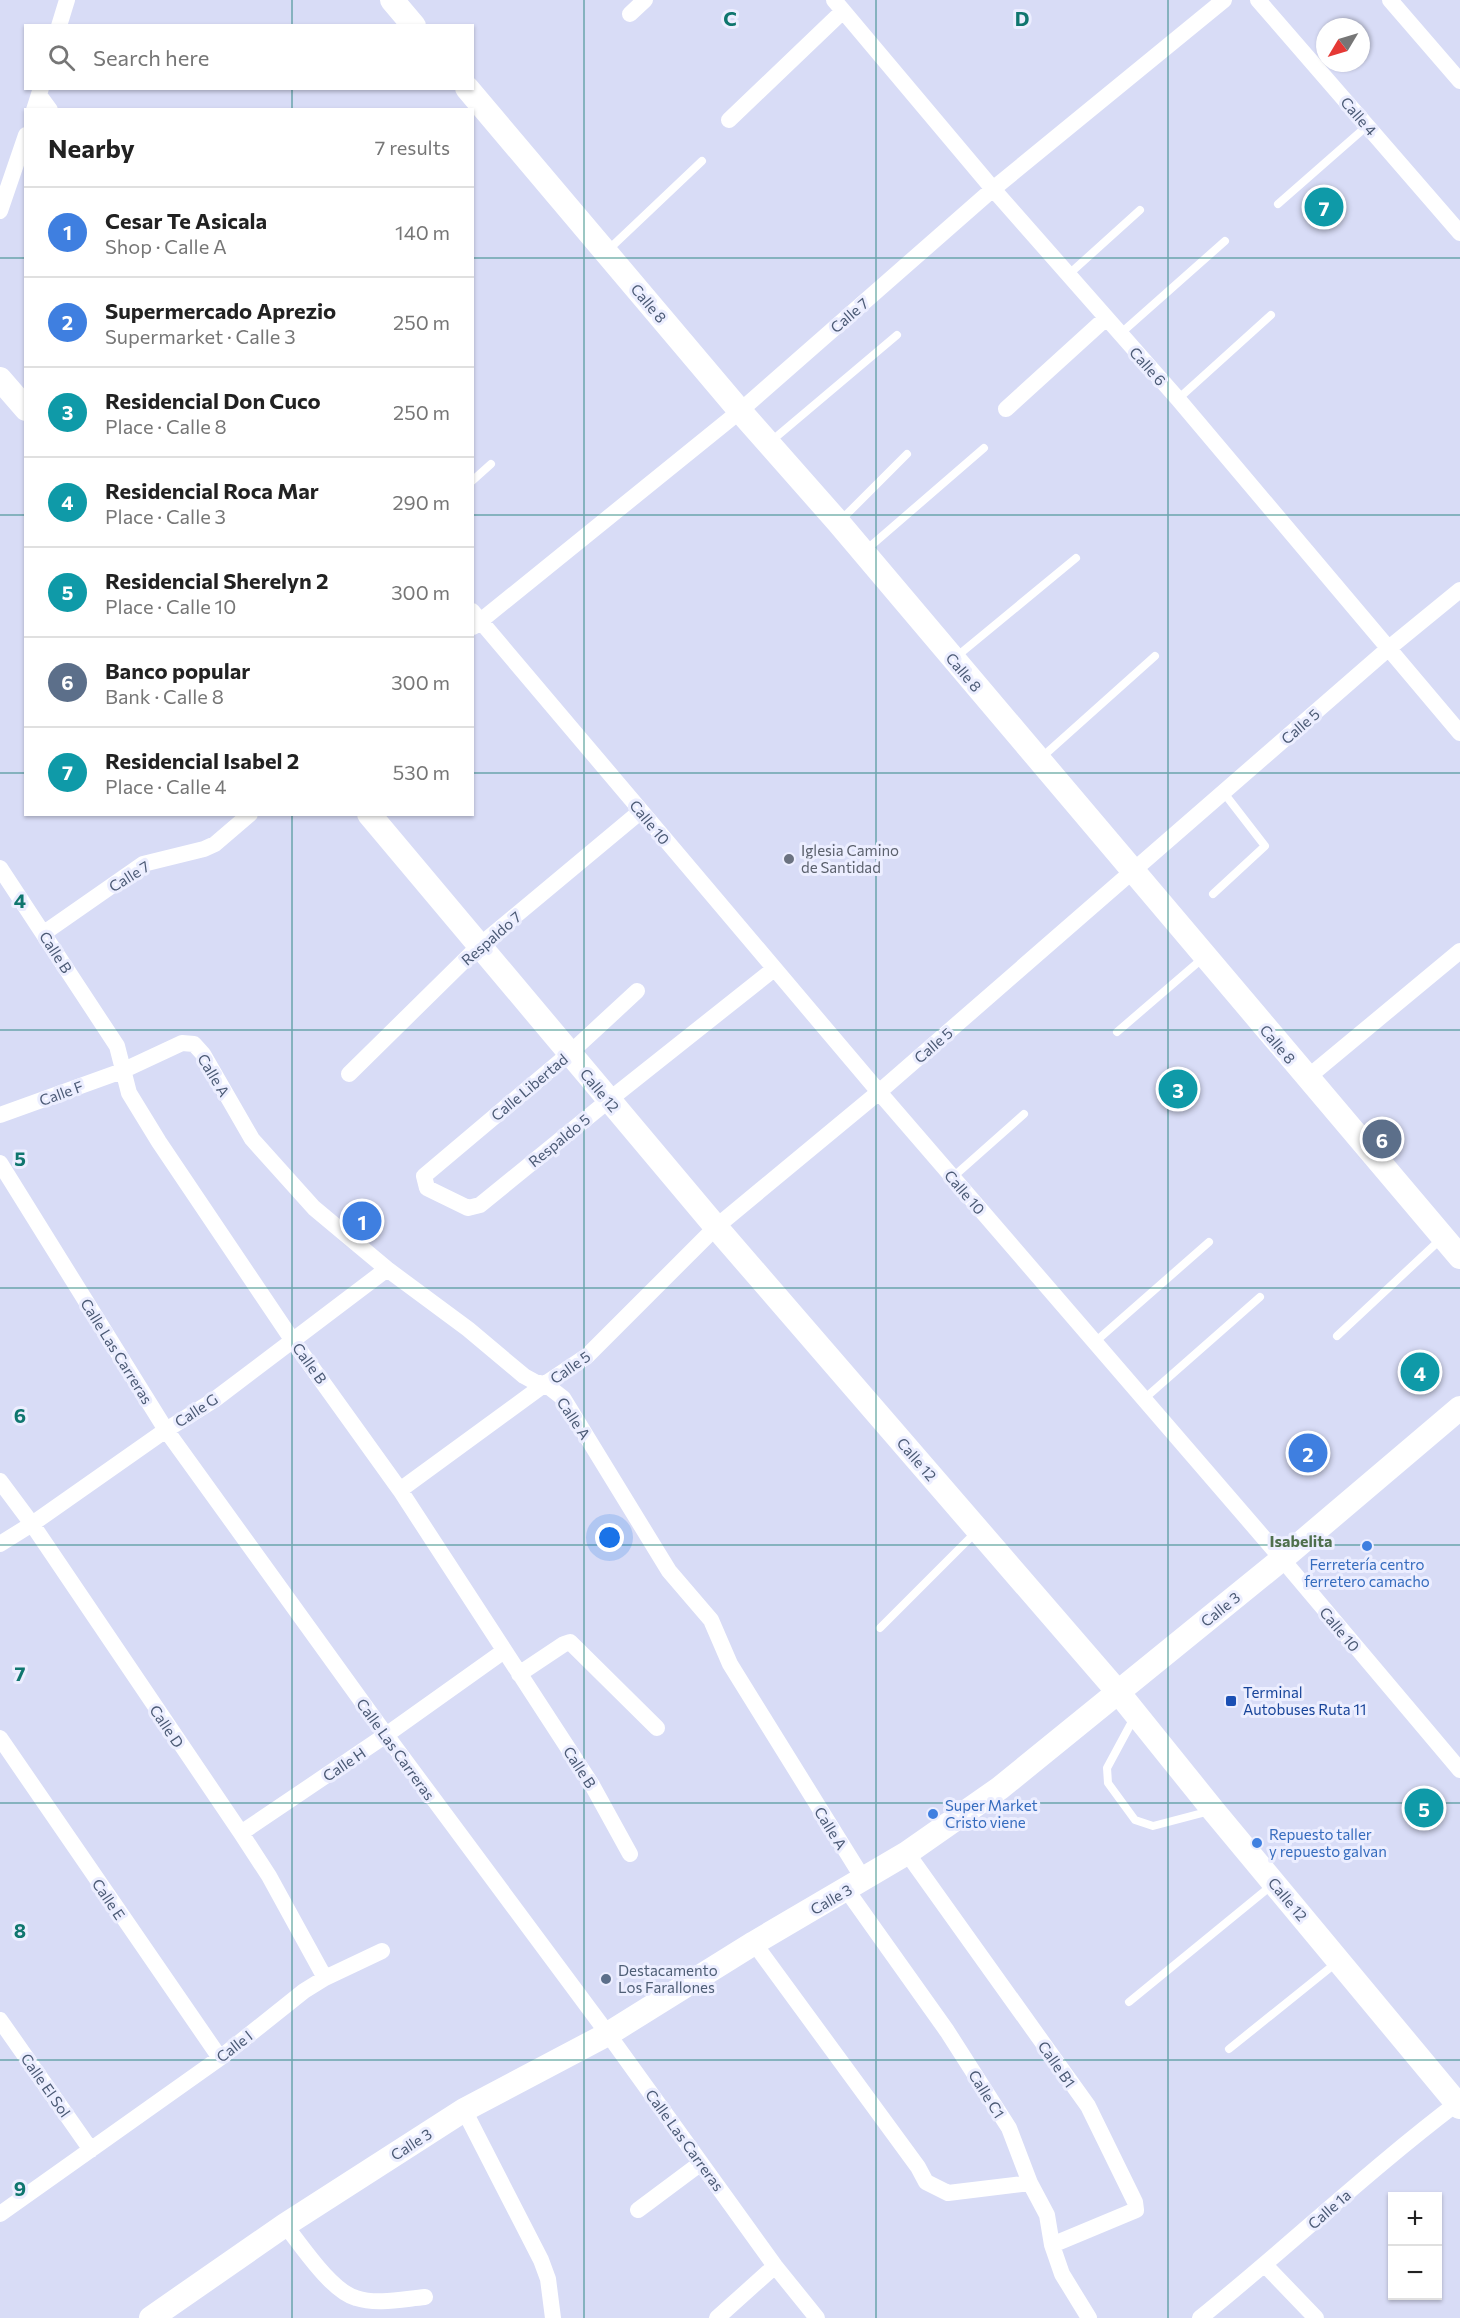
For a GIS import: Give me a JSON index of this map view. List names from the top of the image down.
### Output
{
  "streets": {
    "street": [
      "Calle 4",
      "Calle 8",
      "Calle 7",
      "Calle 6",
      "Calle 5",
      "Calle 10",
      "Respaldo 7",
      "Calle B",
      "Calle A",
      "Calle Libertad",
      "Calle 12",
      "Calle F",
      "Respaldo 5",
      "Calle Las Carreras",
      "Calle G",
      "Calle 3",
      "Calle D",
      "Calle H",
      "Calle E",
      "Calle I",
      "Calle B1",
      "Calle El Sol",
      "Calle C1",
      "Calle 1a"
    ]
  },
  "crossings": [
    ["Calle 8", "Calle 7"],
    ["Calle 8", "Calle 5"],
    ["Calle 7", "Calle 6"],
    ["Calle 7", "Calle 10"],
    ["Calle 7", "Calle B"],
    ["Calle 6", "Calle 5"],
    ["Calle 5", "Calle 10"],
    ["Calle 5", "Calle B"],
    ["Calle 5", "Calle A"],
    ["Calle 5", "Calle 12"],
    ["Calle 10", "Respaldo 7"],
    ["Calle 10", "Respaldo 5"],
    ["Calle 10", "Calle 3"],
    ["Respaldo 7", "Calle 12"],
    ["Calle B", "Calle A"],
    ["Calle B", "Calle F"],
    ["Calle B", "Calle G"],
    ["Calle B", "Calle H"],
    ["Calle A", "Calle F"],
    ["Calle A", "Calle G"],
    ["Calle A", "Calle 3"],
    ["Calle A", "Calle C1"],
    ["Calle Libertad", "Calle 12"],
    ["Calle Libertad", "Respaldo 5"],
    ["Calle 12", "Respaldo 5"],
    ["Calle 12", "Calle 3"],
    ["Calle 12", "Calle 1a"],
    ["Calle Las Carreras", "Calle G"],
    ["Calle Las Carreras", "Calle 3"],
    ["Calle Las Carreras", "Calle H"],
    ["Calle G", "Calle D"],
    ["Calle 3", "Calle B1"],
    ["Calle 3", "Calle C1"],
    ["Calle D", "Calle H"],
    ["Calle D", "Calle I"],
    ["Calle E", "Calle I"],
    ["Calle I", "Calle El Sol"],
    ["Calle B1", "Calle C1"]
  ],
  "districts": ["Isabelita"],
  "places": {
    "other": [
      "Iglesia Camino de Santidad",
      "Ferretería centro ferretero camacho",
      "Super Market Cristo viene",
      "Repuesto taller y repuesto galvan",
      "Destacamento Los Farallones"
    ],
    "transit": ["Terminal Autobuses Ruta 11"]
  },
  "north": "bottom left",
  "page": {
    "search": "Search here",
    "heading": ["Nearby", "7 results"],
    "pins": [
      "7",
      "3",
      "6",
      "1",
      "4",
      "2",
      "5"
    ],
    "list": [
      {
        "mark": "1",
        "name": "Cesar Te Asicala",
        "note": "Shop · Calle A",
        "value": "140 m"
      },
      {
        "mark": "2",
        "name": "Supermercado Aprezio",
        "note": "Supermarket · Calle 3",
        "value": "250 m"
      },
      {
        "mark": "3",
        "name": "Residencial Don Cuco",
        "note": "Place · Calle 8",
        "value": "250 m"
      },
      {
        "mark": "4",
        "name": "Residencial Roca Mar",
        "note": "Place · Calle 3",
        "value": "290 m"
      },
      {
        "mark": "5",
        "name": "Residencial Sherelyn 2",
        "note": "Place · Calle 10",
        "value": "300 m"
      },
      {
        "mark": "6",
        "name": "Banco popular",
        "note": "Bank · Calle 8",
        "value": "300 m"
      },
      {
        "mark": "7",
        "name": "Residencial Isabel 2",
        "note": "Place · Calle 4",
        "value": "530 m"
      }
    ],
    "map_buttons": ["+", "−"]
  },
  "grid": {
    "columns": ["C", "D"],
    "rows": [
      "4",
      "5",
      "6",
      "7",
      "8",
      "9"
    ]
  }
}
